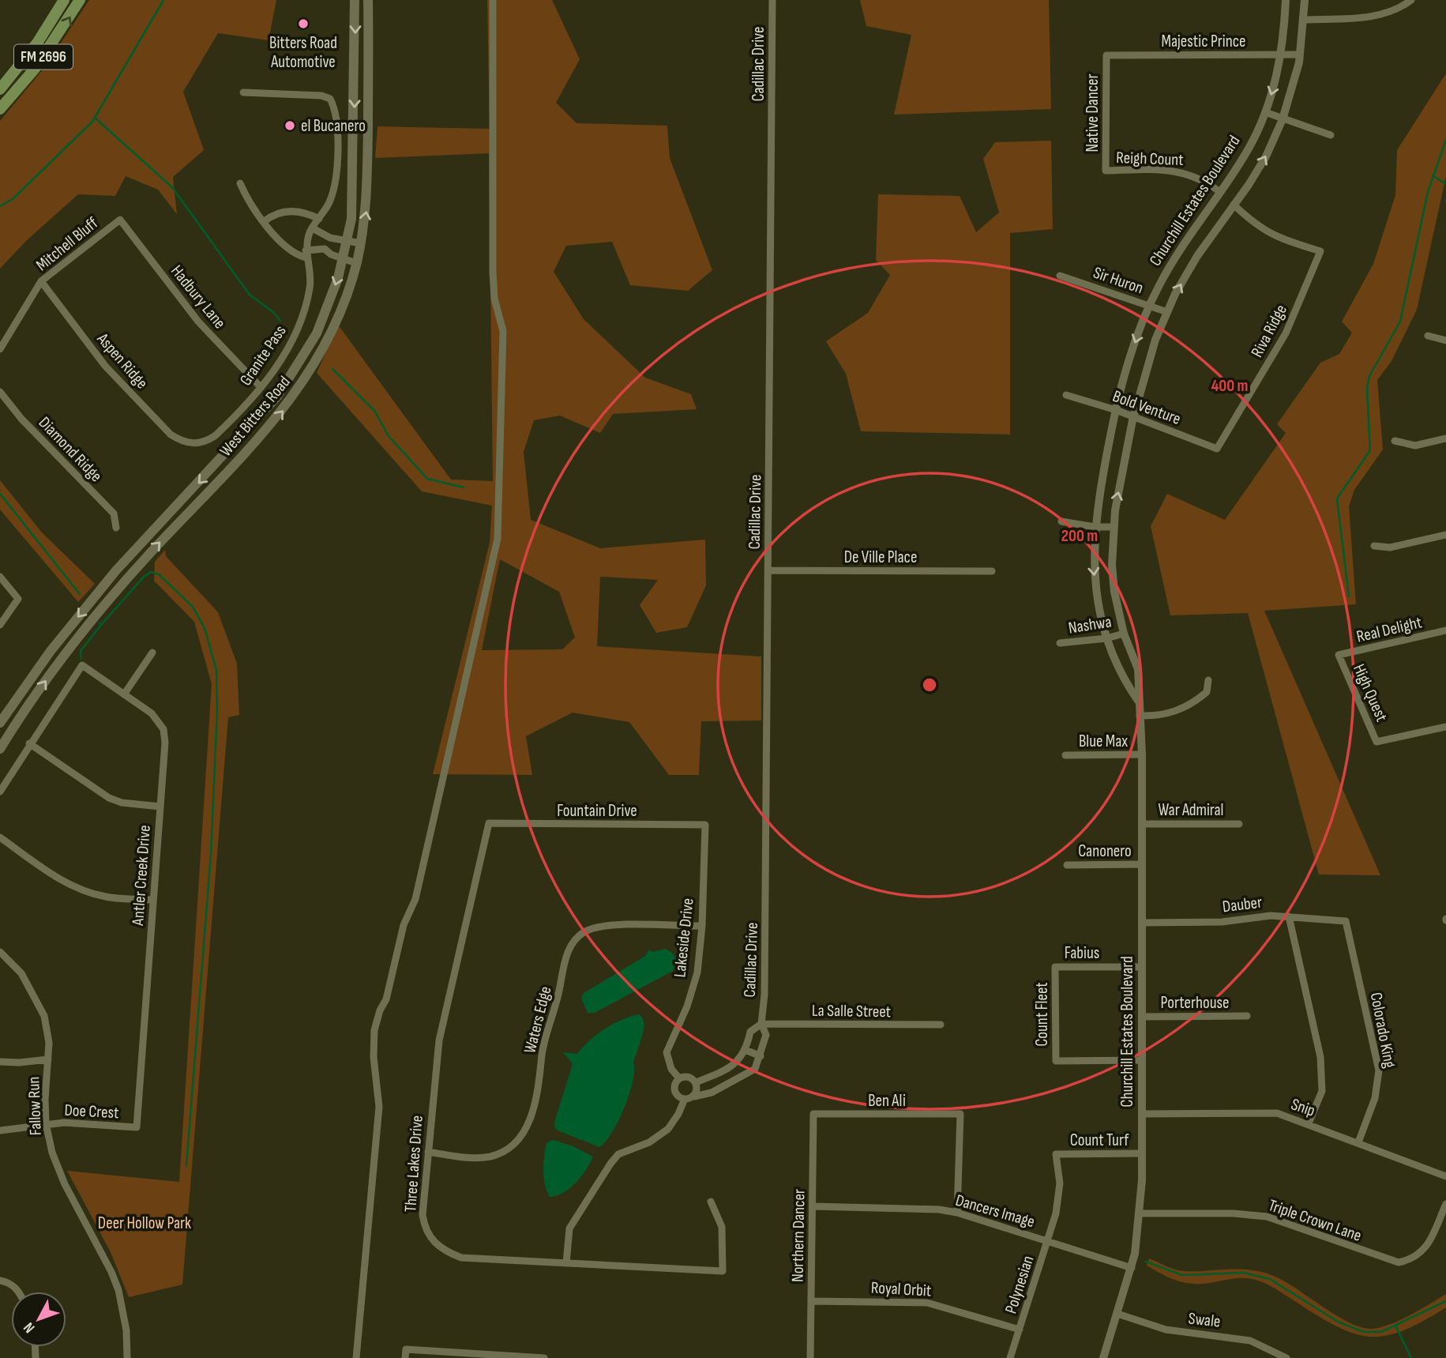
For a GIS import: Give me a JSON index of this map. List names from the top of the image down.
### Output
{
  "streets": {
    "main road": ["FM 2696", "West Bitters Road"],
    "street": [
      "Majestic Prince",
      "Cadillac Drive",
      "Native Dancer",
      "Reigh Count",
      "Churchill Estates Boulevard",
      "Mitchell Bluff",
      "Sir Huron",
      "Hadbury Lane",
      "Riva Ridge",
      "Granite Pass",
      "Aspen Ridge",
      "Bold Venture",
      "Diamond Ridge",
      "De Ville Place",
      "Nashwa",
      "Real Delight",
      "High Quest",
      "Blue Max",
      "War Admiral",
      "Fountain Drive",
      "Canonero",
      "Antler Creek Drive",
      "Dauber",
      "Lakeside Drive",
      "Fabius",
      "Porterhouse",
      "La Salle Street",
      "Count Fleet",
      "Waters Edge",
      "Colorado King",
      "Ben Ali",
      "Fallow Run",
      "Snip",
      "Doe Crest",
      "Count Turf",
      "Three Lakes Drive",
      "Dancers Image",
      "Triple Crown Lane",
      "Northern Dancer",
      "Polynesian",
      "Royal Orbit",
      "Swale"
    ]
  },
  "crossings": [
    ["Majestic Prince", "Native Dancer"],
    ["Majestic Prince", "Churchill Estates Boulevard"],
    ["Cadillac Drive", "De Ville Place"],
    ["Cadillac Drive", "La Salle Street"],
    ["Native Dancer", "Reigh Count"],
    ["Reigh Count", "Churchill Estates Boulevard"],
    ["Churchill Estates Boulevard", "Sir Huron"],
    ["Churchill Estates Boulevard", "Riva Ridge"],
    ["Churchill Estates Boulevard", "Bold Venture"],
    ["Churchill Estates Boulevard", "Nashwa"],
    ["Churchill Estates Boulevard", "Blue Max"],
    ["Churchill Estates Boulevard", "War Admiral"],
    ["Churchill Estates Boulevard", "Canonero"],
    ["Churchill Estates Boulevard", "Dauber"],
    ["Churchill Estates Boulevard", "Fabius"],
    ["Churchill Estates Boulevard", "Porterhouse"],
    ["Churchill Estates Boulevard", "Count Fleet"],
    ["Churchill Estates Boulevard", "Snip"],
    ["Churchill Estates Boulevard", "Count Turf"],
    ["Churchill Estates Boulevard", "Dancers Image"],
    ["Churchill Estates Boulevard", "Triple Crown Lane"],
    ["Churchill Estates Boulevard", "Swale"],
    ["Mitchell Bluff", "Hadbury Lane"],
    ["Mitchell Bluff", "Aspen Ridge"],
    ["Hadbury Lane", "Granite Pass"],
    ["Riva Ridge", "Bold Venture"],
    ["Granite Pass", "Aspen Ridge"],
    ["Real Delight", "High Quest"],
    ["Fountain Drive", "Lakeside Drive"],
    ["Fountain Drive", "Three Lakes Drive"],
    ["Antler Creek Drive", "Doe Crest"],
    ["Dauber", "Colorado King"],
    ["Lakeside Drive", "Waters Edge"],
    ["Fabius", "Count Fleet"],
    ["Waters Edge", "Three Lakes Drive"],
    ["Colorado King", "Snip"],
    ["Ben Ali", "Dancers Image"],
    ["Ben Ali", "Northern Dancer"],
    ["Fallow Run", "Doe Crest"],
    ["Count Turf", "Polynesian"],
    ["Dancers Image", "Northern Dancer"],
    ["Dancers Image", "Polynesian"],
    ["Northern Dancer", "Royal Orbit"],
    ["Polynesian", "Royal Orbit"]
  ],
  "parks": ["Deer Hollow Park"],
  "places": ["Bitters Road Automotive", "el Bucanero"],
  "north": "bottom left",
  "rings": ["400 m", "200 m"]
}
